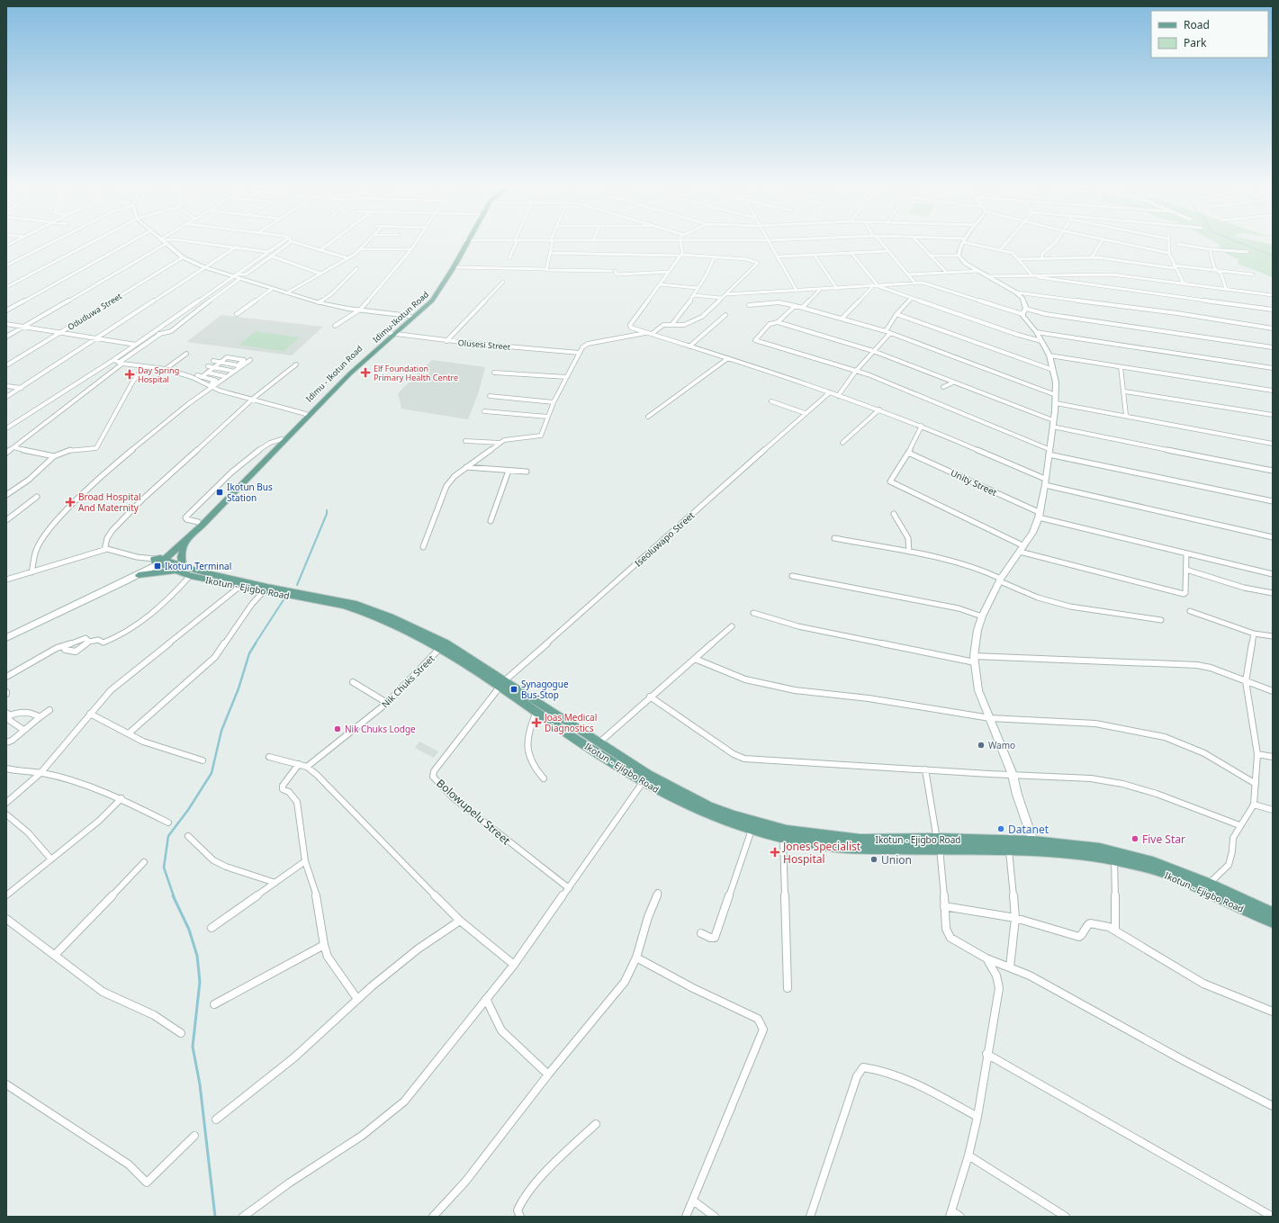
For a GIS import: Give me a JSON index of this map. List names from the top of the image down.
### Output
{
  "streets": {
    "main road": ["Idimu-Ikotun Road", "Idimu - Ikotun Road", "Ikotun - Ejigbo Road"],
    "street": [
      "Oduduwa Street",
      "Olusesi Street",
      "Unity Street",
      "Iseoluwapo Street",
      "Nik Chuks Street",
      "Bolowupelu Street"
    ]
  },
  "crossings": [
    ["Idimu-Ikotun Road", "Olusesi Street"],
    ["Idimu-Ikotun Road", "Idimu - Ikotun Road"],
    ["Olusesi Street", "Idimu - Ikotun Road"],
    ["Idimu - Ikotun Road", "Ikotun - Ejigbo Road"],
    ["Iseoluwapo Street", "Ikotun - Ejigbo Road"],
    ["Iseoluwapo Street", "Bolowupelu Street"],
    ["Ikotun - Ejigbo Road", "Nik Chuks Street"],
    ["Ikotun - Ejigbo Road", "Bolowupelu Street"]
  ],
  "places": {
    "health": [
      "Elf Foundation Primary Health Centre",
      "Day Spring Hospital",
      "Broad Hospital And Maternity",
      "Joas Medical Diagnostics",
      "Jones Specialist Hospital"
    ],
    "transit": ["Ikotun Bus Station", "Ikotun Terminal", "Synagogue Bus-Stop"],
    "other": [
      "Nik Chuks Lodge",
      "Wamo",
      "Datanet",
      "Five Star",
      "Union"
    ]
  },
  "legend": ["Road", "Park"]
}
